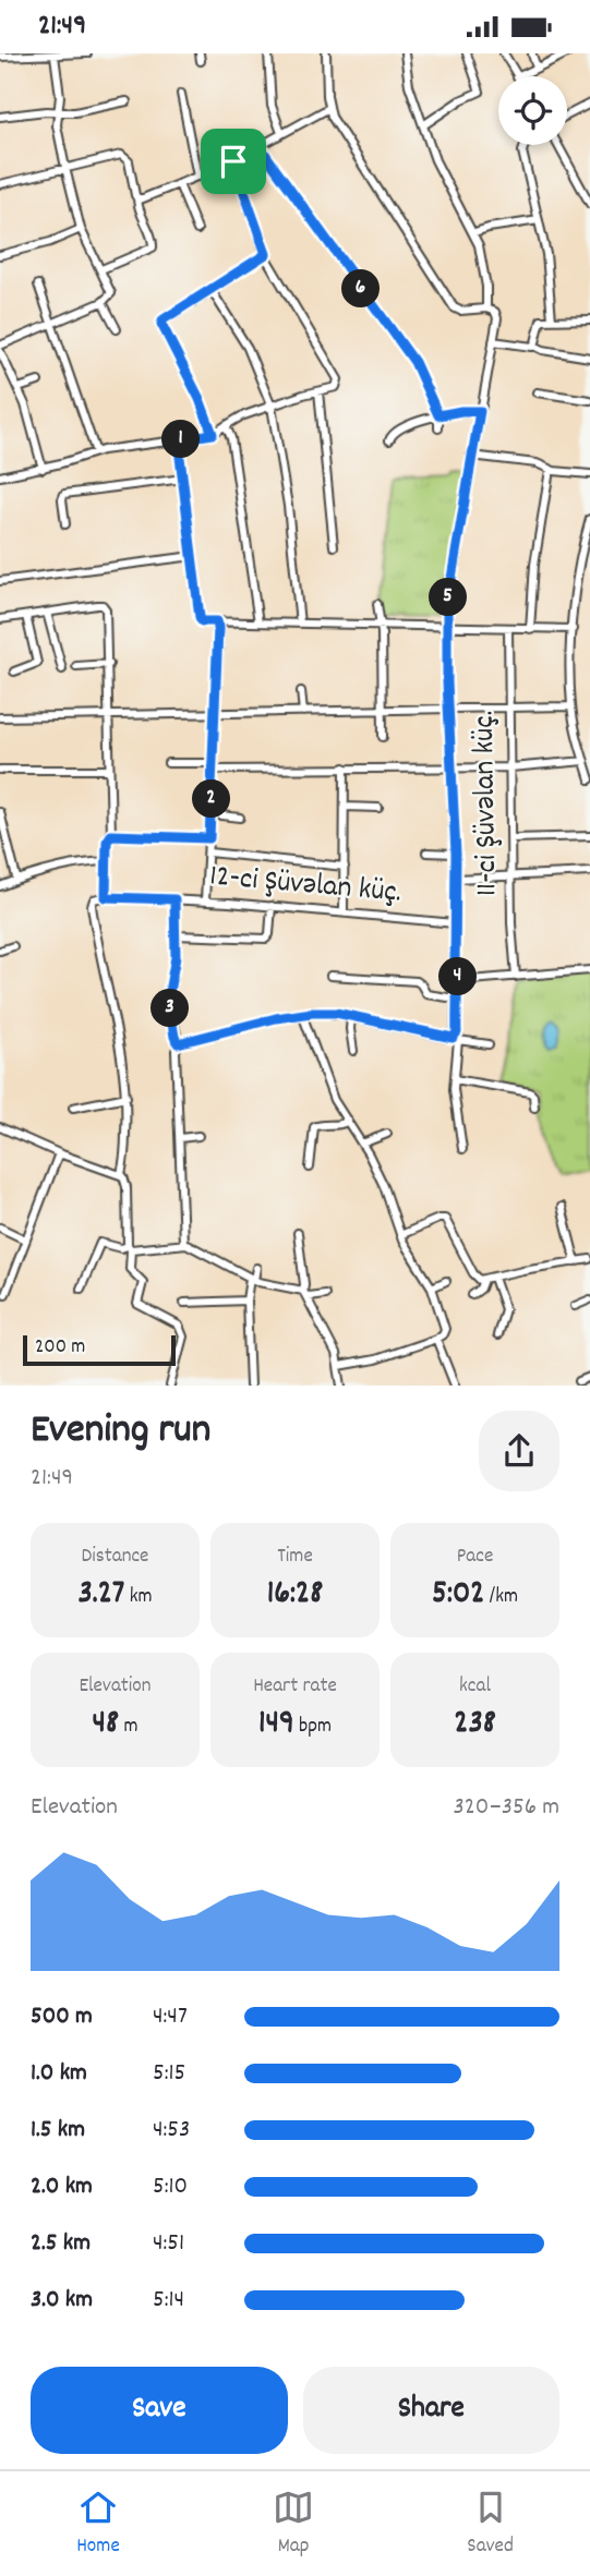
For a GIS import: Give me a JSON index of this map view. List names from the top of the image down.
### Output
{
  "streets": {
    "street": ["11-ci Şüvəlan küç.", "12-ci Şüvəlan küç."]
  },
  "scale_bar": "200 m",
  "page": {
    "status": "21:49",
    "pins": [
      "6",
      "1",
      "5",
      "2",
      "4",
      "3"
    ],
    "scale": "200 m",
    "heading": ["Evening run", "21:49"],
    "stats": [
      ["Distance", "3.27 km"],
      ["Time", "16:28"],
      ["Pace", "5:02 /km"],
      ["Elevation", "48 m"],
      ["Heart rate", "149 bpm"],
      ["kcal", "238"]
    ],
    "chart": ["Elevation", "320–356 m"],
    "list": [
      {
        "name": "500 m",
        "note": "4:47"
      },
      {
        "name": "1.0 km",
        "note": "5:15"
      },
      {
        "name": "1.5 km",
        "note": "4:53"
      },
      {
        "name": "2.0 km",
        "note": "5:10"
      },
      {
        "name": "2.5 km",
        "note": "4:51"
      },
      {
        "name": "3.0 km",
        "note": "5:14"
      }
    ],
    "buttons": ["Save", "Share"],
    "tabs": ["Home", "Map", "Saved"]
  }
}
